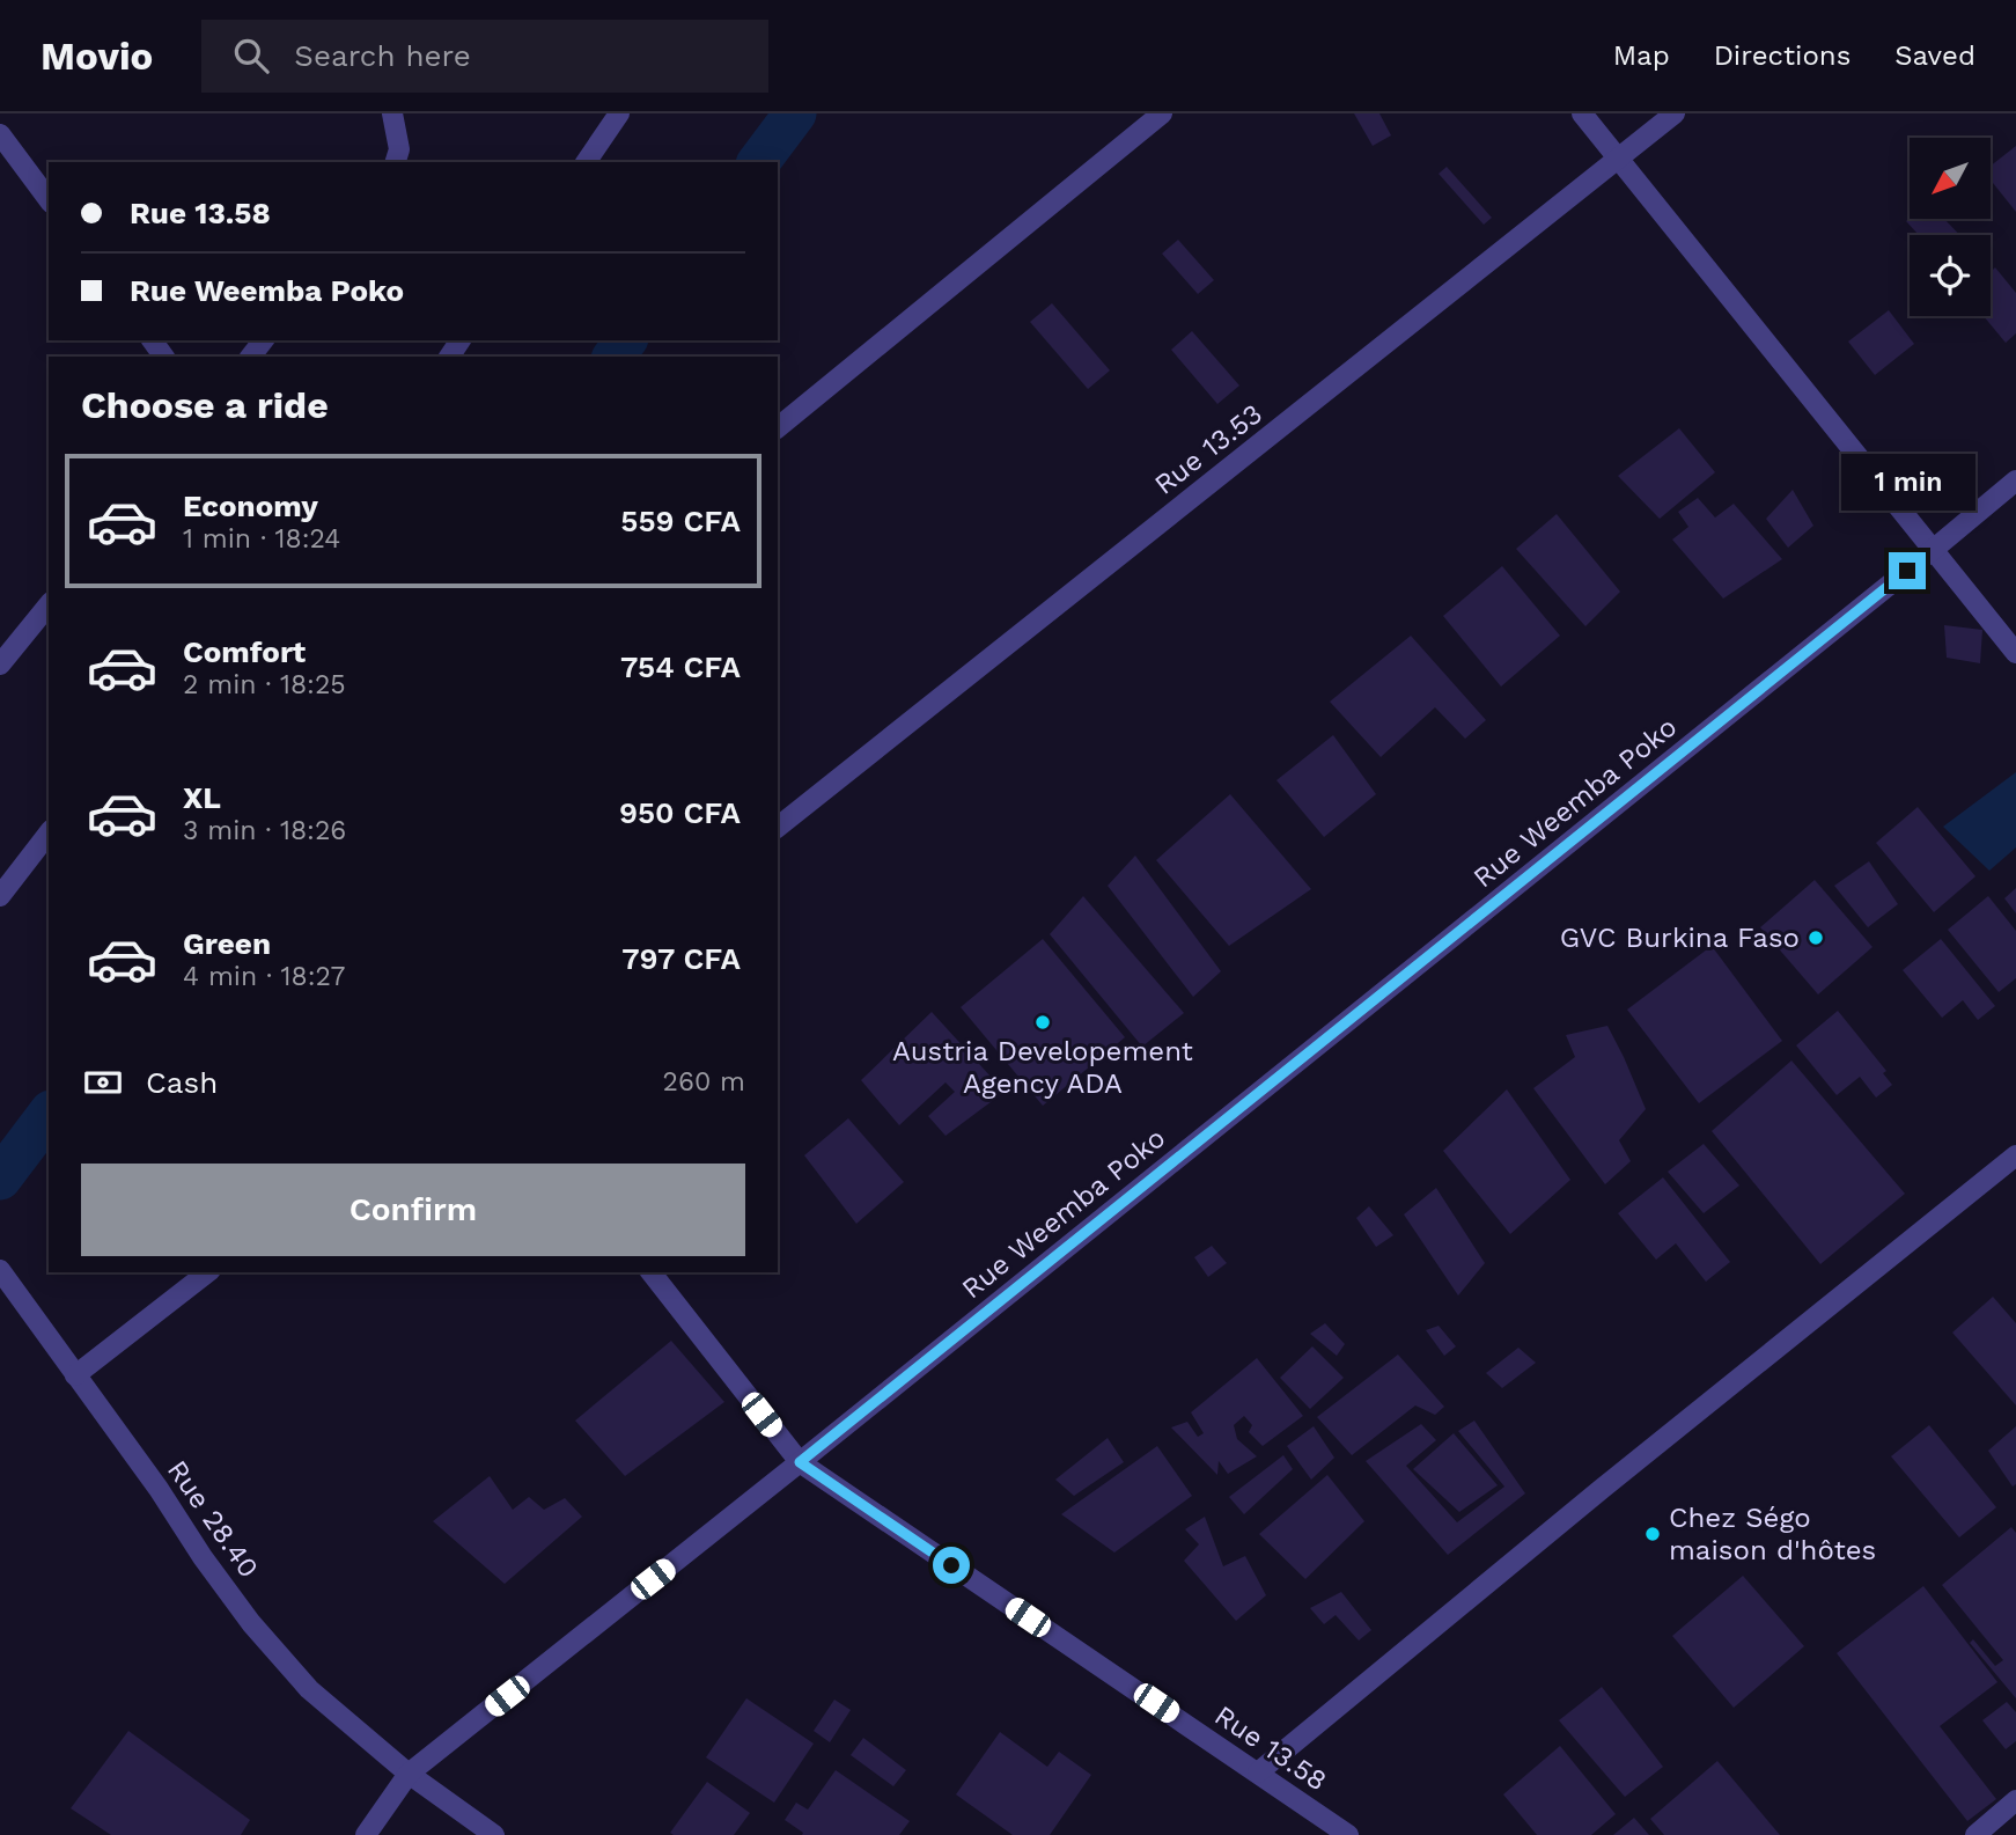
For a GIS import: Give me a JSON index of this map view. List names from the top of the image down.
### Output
{
  "streets": {
    "street": [
      "Rue 13.53",
      "Rue Weemba Poko",
      "Rue 28.40",
      "Rue 13.58"
    ]
  },
  "crossings": [
    ["Rue Weemba Poko", "Rue 28.40"],
    ["Rue Weemba Poko", "Rue 13.58"]
  ],
  "places": ["GVC Burkina Faso", "Austria Developement Agency ADA", "Chez Ségo maison d'hôtes"],
  "north": "bottom left",
  "page": {
    "header": "Movio",
    "search": "Search here",
    "nav": ["Map", "Directions", "Saved"],
    "banner": ["Rue 13.58", "Rue Weemba Poko"],
    "heading": "Choose a ride",
    "bubble": "1 min",
    "list": [
      {
        "name": "Economy",
        "note": "1 min · 18:24",
        "value": "559 CFA"
      },
      {
        "name": "Comfort",
        "note": "2 min · 18:25",
        "value": "754 CFA"
      },
      {
        "name": "XL",
        "note": "3 min · 18:26",
        "value": "950 CFA"
      },
      {
        "name": "Green",
        "note": "4 min · 18:27",
        "value": "797 CFA"
      }
    ],
    "pay": ["Cash", "260 m"],
    "buttons": "Confirm"
  }
}
